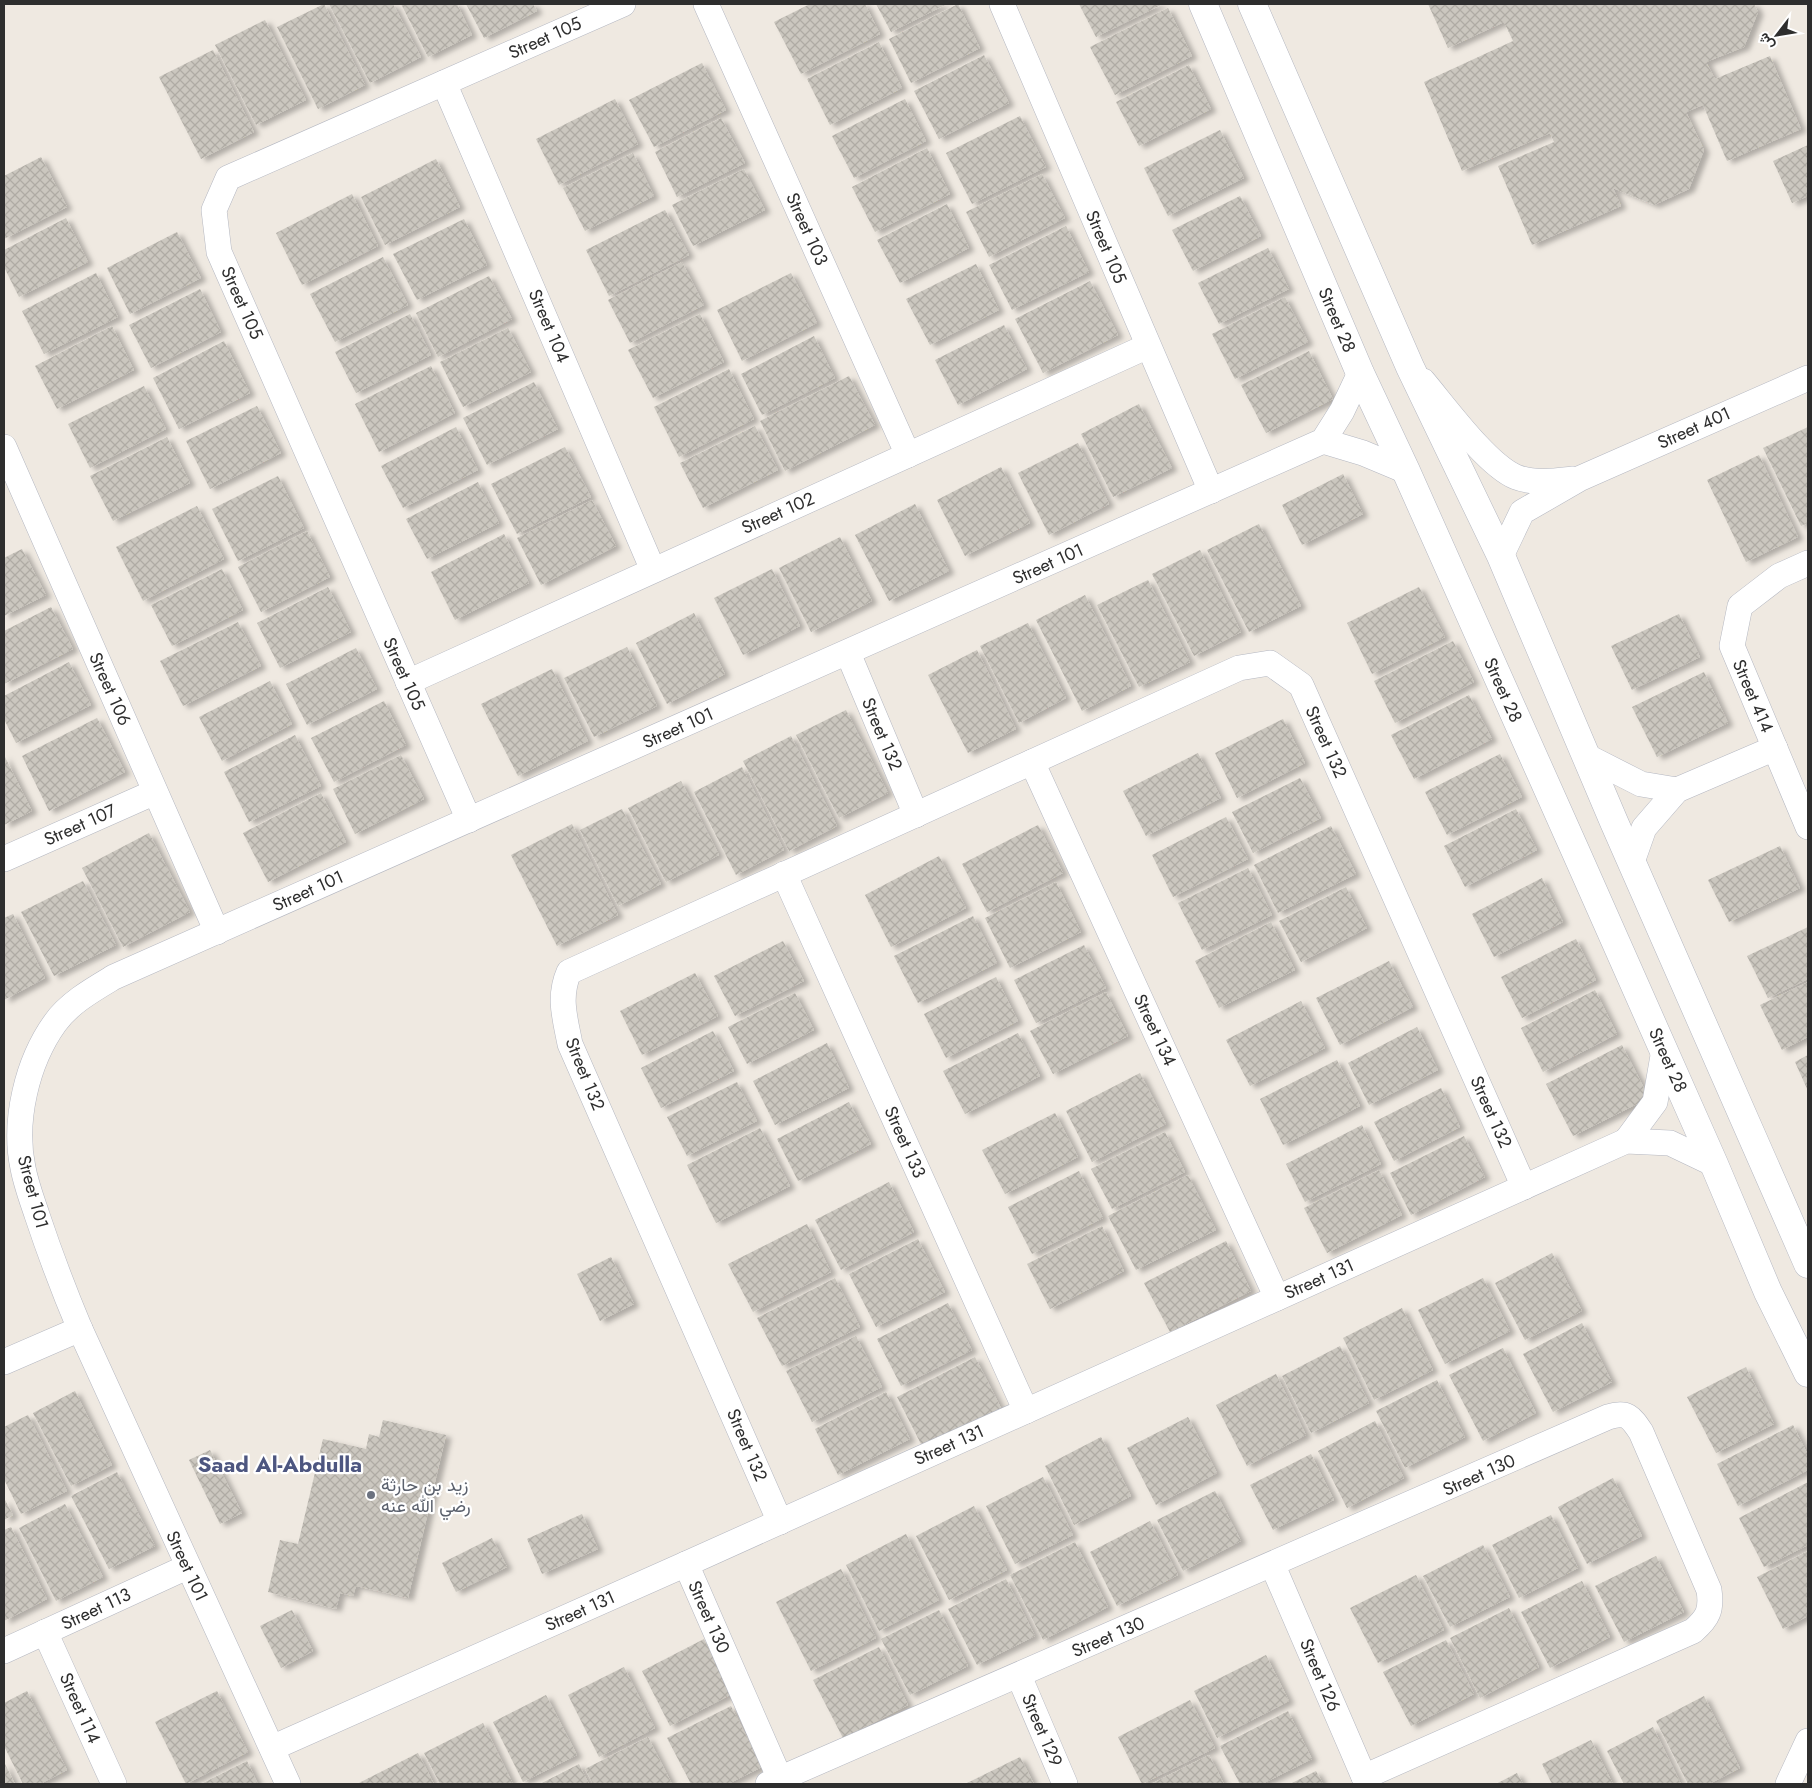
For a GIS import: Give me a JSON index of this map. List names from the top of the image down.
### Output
{
  "streets": {
    "street": [
      "Street 105",
      "Street 103",
      "Street 28",
      "Street 104",
      "Street 401",
      "Street 102",
      "Street 101",
      "Street 106",
      "Street 414",
      "Street 132",
      "Street 107",
      "Street 134",
      "Street 133",
      "Street 131",
      "Street 130",
      "Street 113",
      "Street 126",
      "Street 114",
      "Street 129"
    ]
  },
  "crossings": [
    ["Street 105", "Street 104"],
    ["Street 105", "Street 102"],
    ["Street 105", "Street 101"],
    ["Street 103", "Street 102"],
    ["Street 28", "Street 131"],
    ["Street 104", "Street 102"],
    ["Street 101", "Street 106"],
    ["Street 101", "Street 132"],
    ["Street 101", "Street 131"],
    ["Street 101", "Street 113"],
    ["Street 106", "Street 107"],
    ["Street 132", "Street 134"],
    ["Street 132", "Street 133"],
    ["Street 132", "Street 131"],
    ["Street 134", "Street 131"],
    ["Street 133", "Street 131"],
    ["Street 131", "Street 130"],
    ["Street 130", "Street 126"],
    ["Street 130", "Street 129"],
    ["Street 113", "Street 114"]
  ],
  "districts": ["Saad Al-Abdulla"],
  "places": ["زيد بن حارثة رضي الله عنه"],
  "north": "bottom left"
}
